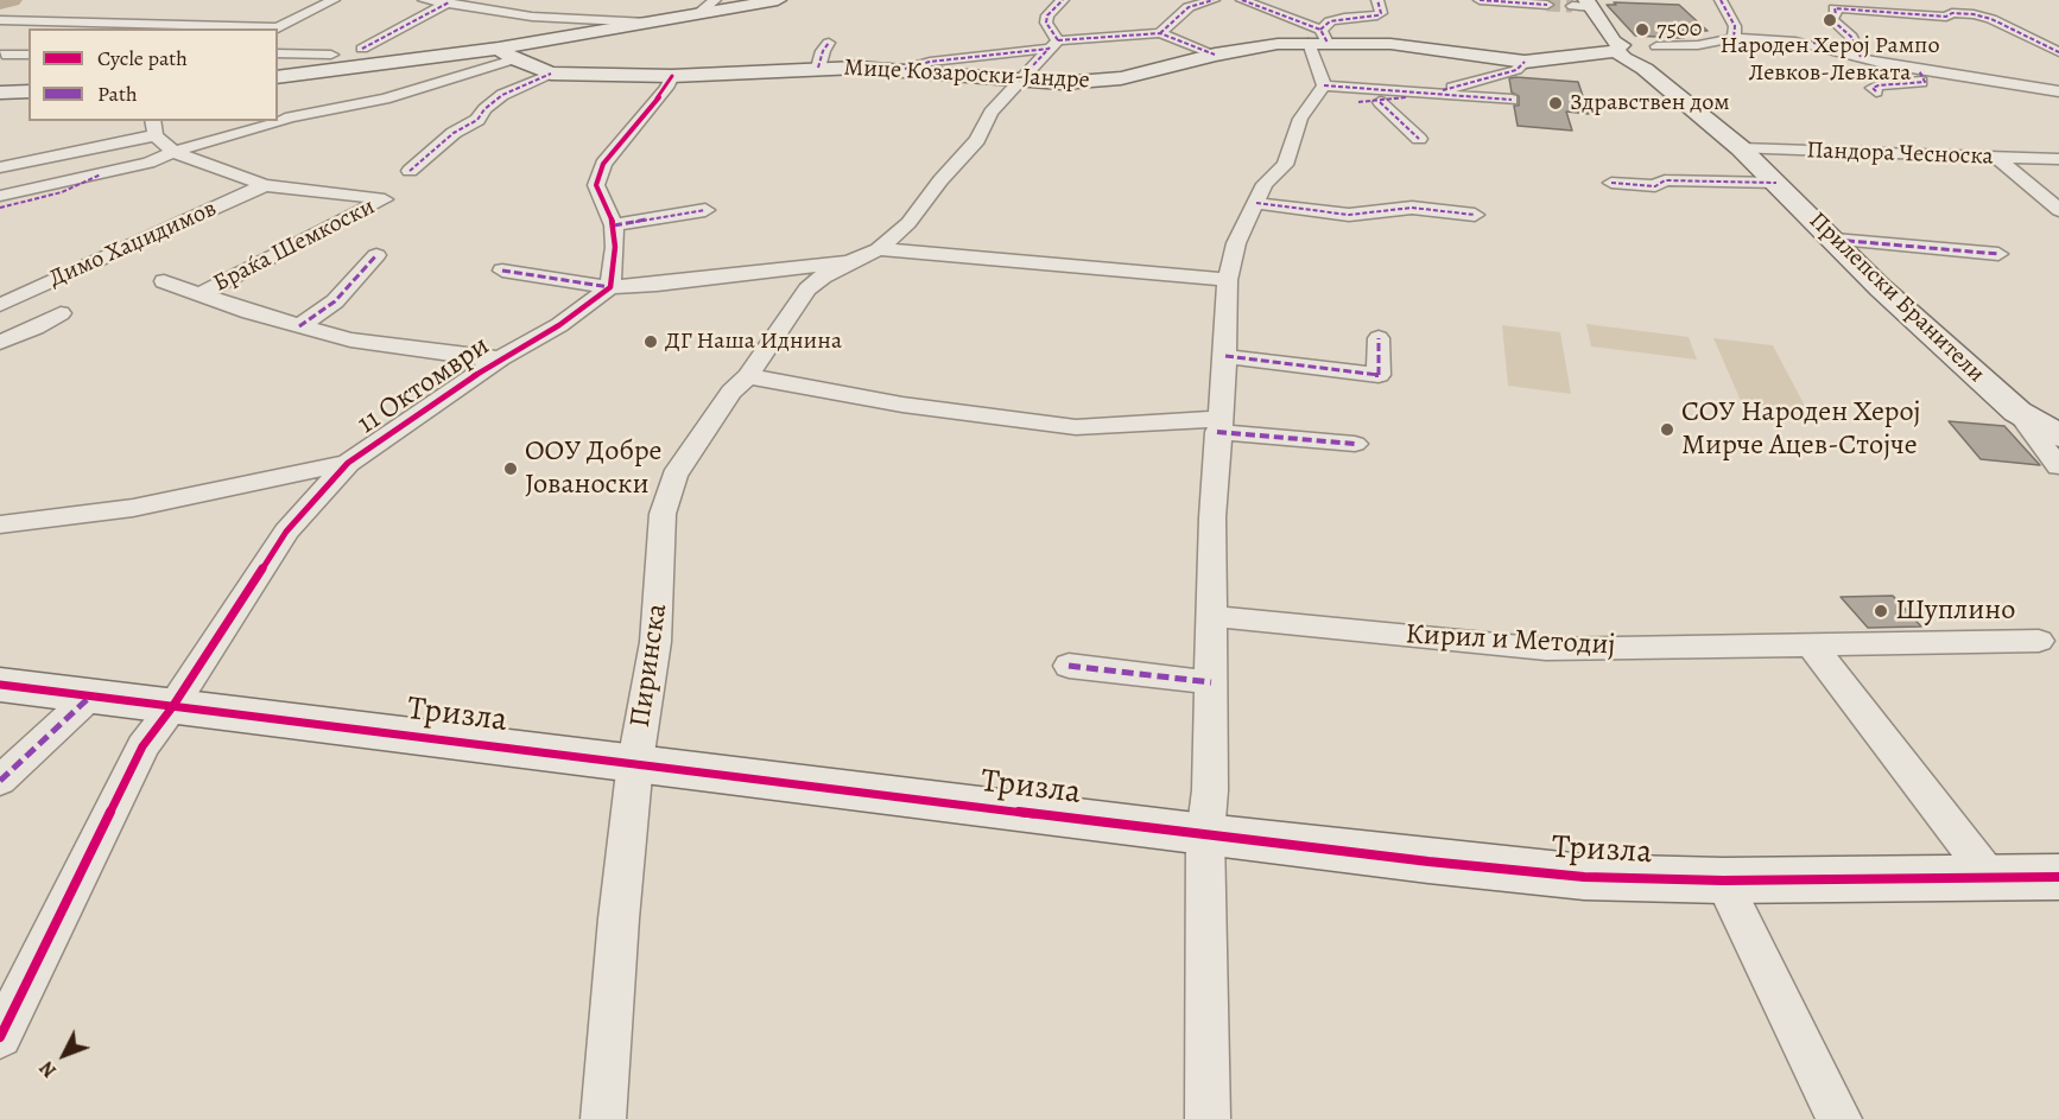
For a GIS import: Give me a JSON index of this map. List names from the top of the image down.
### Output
{
  "streets": {
    "street": [
      "Мице Козароски-Јандре",
      "Пандора Чесноска",
      "Димо Хаџидимов",
      "Браќа Шемкоски",
      "Прилепски Бранители",
      "11 Октомври",
      "Кирил и Методиј",
      "Пиринска",
      "Тризла"
    ]
  },
  "crossings": [
    ["Мице Козароски-Јандре", "Прилепски Бранители"],
    ["Пандора Чесноска", "Прилепски Бранители"],
    ["Димо Хаџидимов", "Браќа Шемкоски"],
    ["Браќа Шемкоски", "11 Октомври"],
    ["11 Октомври", "Тризла"],
    ["Пиринска", "Тризла"]
  ],
  "places": [
    "Народен Херој Рампо Левков-Левката",
    "7500",
    "Здравствен дом",
    "ДГ Наша Иднина",
    "СОУ Народен Херој Мирче Ацев-Стојче",
    "ООУ Добре Јованоски",
    "Шуплино"
  ],
  "legend": ["Cycle path", "Path"],
  "north": "bottom left"
}
